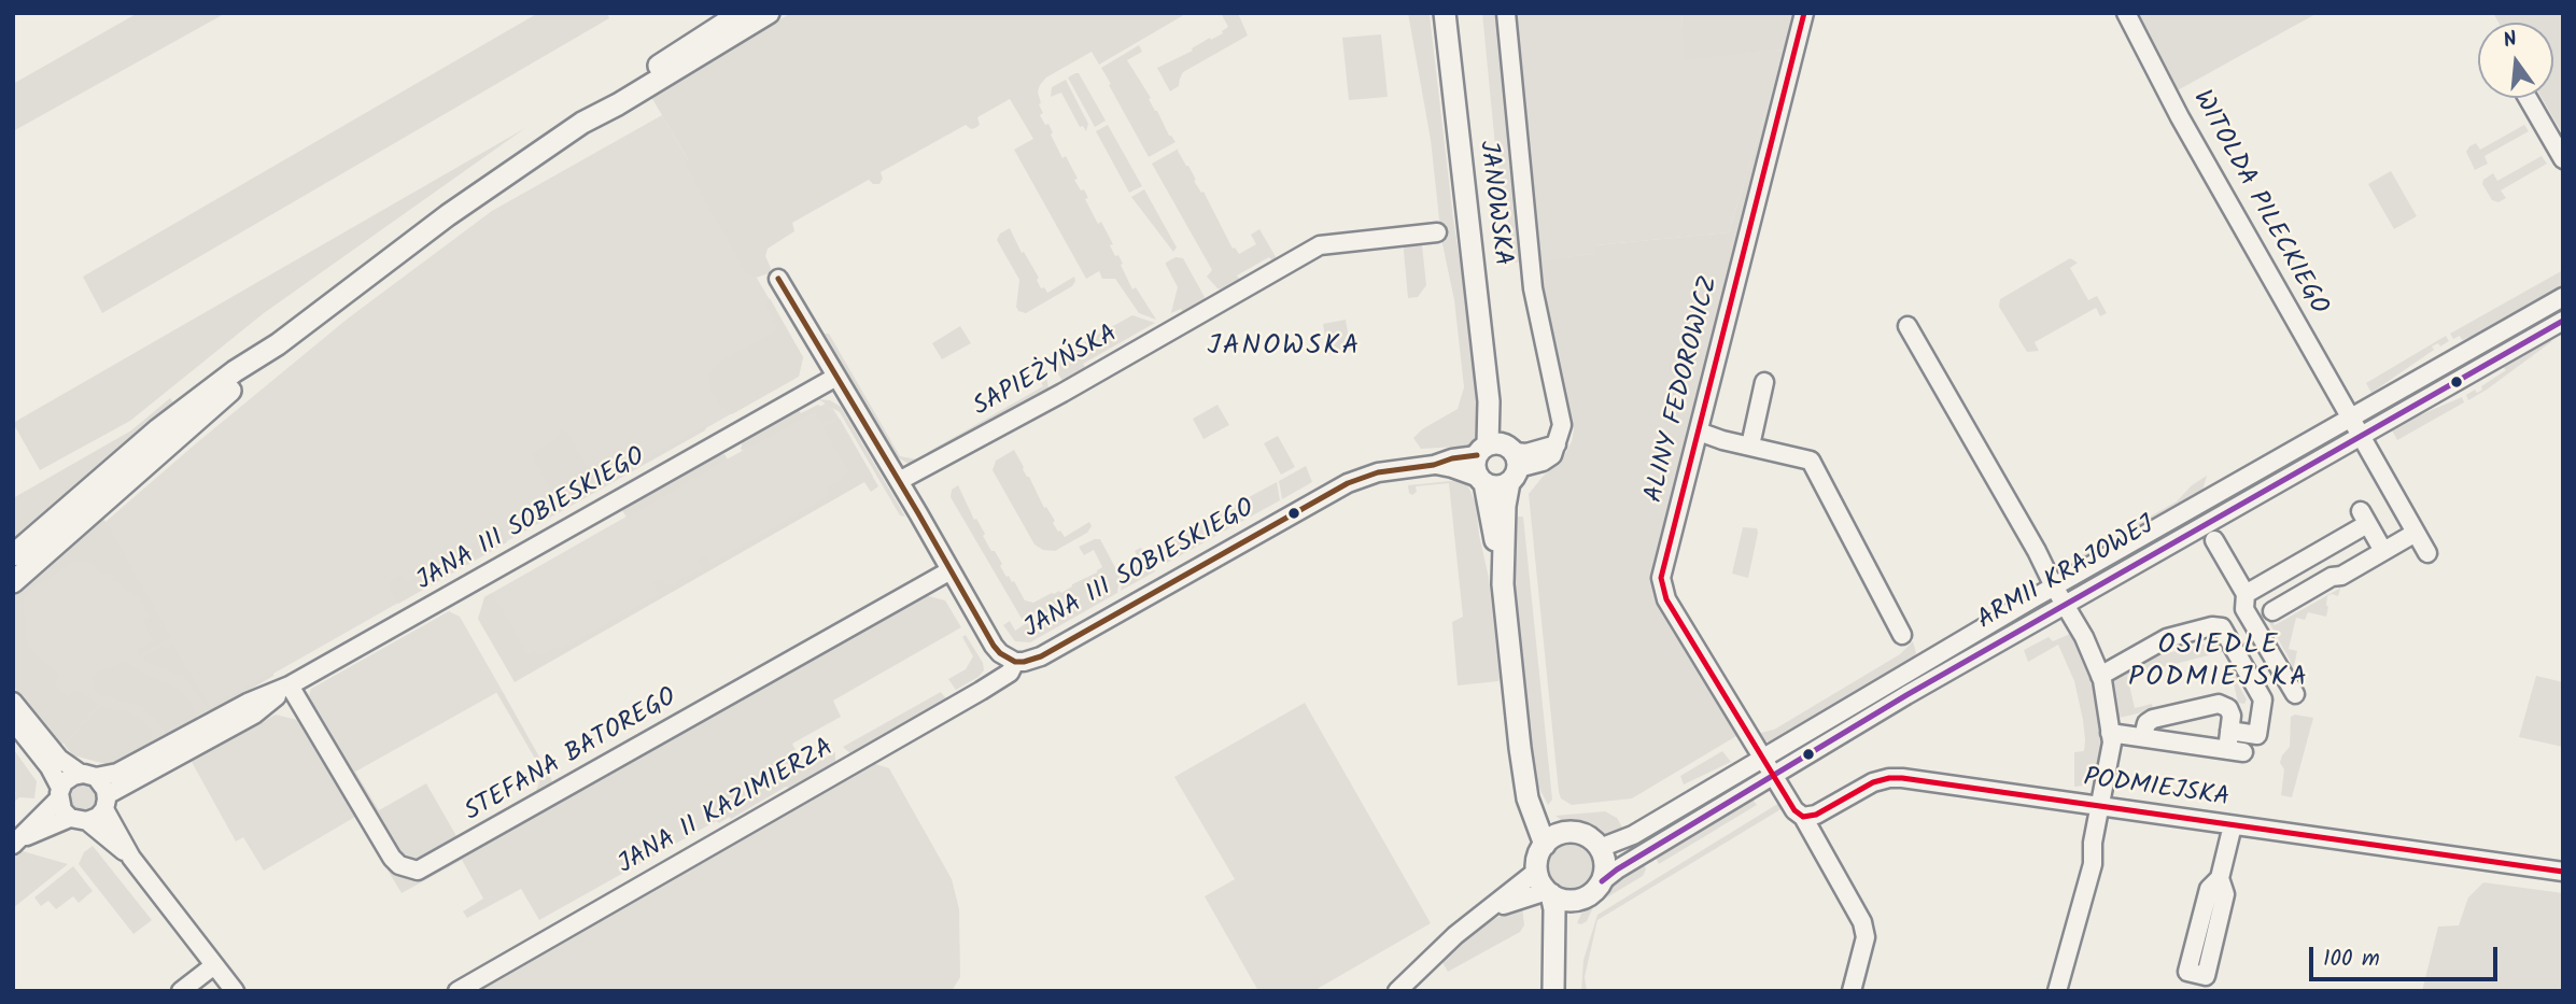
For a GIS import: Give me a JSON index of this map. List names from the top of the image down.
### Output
{
  "streets": {
    "main road": ["JANOWSKA"],
    "street": [
      "WITOLDA PILECKIEGO",
      "SAPIEŻYŃSKA",
      "ALINY FEDOROWICZ",
      "JANA III SOBIESKIEGO",
      "ARMII KRAJOWEJ",
      "STEFANA BATOREGO",
      "PODMIEJSKA",
      "JANA II KAZIMIERZA"
    ]
  },
  "crossings": [
    ["JANOWSKA", "JANA III SOBIESKIEGO"],
    ["JANOWSKA", "ARMII KRAJOWEJ"],
    ["WITOLDA PILECKIEGO", "ARMII KRAJOWEJ"],
    ["SAPIEŻYŃSKA", "JANA III SOBIESKIEGO"],
    ["ALINY FEDOROWICZ", "ARMII KRAJOWEJ"],
    ["JANA III SOBIESKIEGO", "STEFANA BATOREGO"],
    ["JANA III SOBIESKIEGO", "JANA II KAZIMIERZA"]
  ],
  "districts": ["JANOWSKA", "OSIEDLE PODMIEJSKA"],
  "scale_bar": "100 m",
  "north": "top"
}
